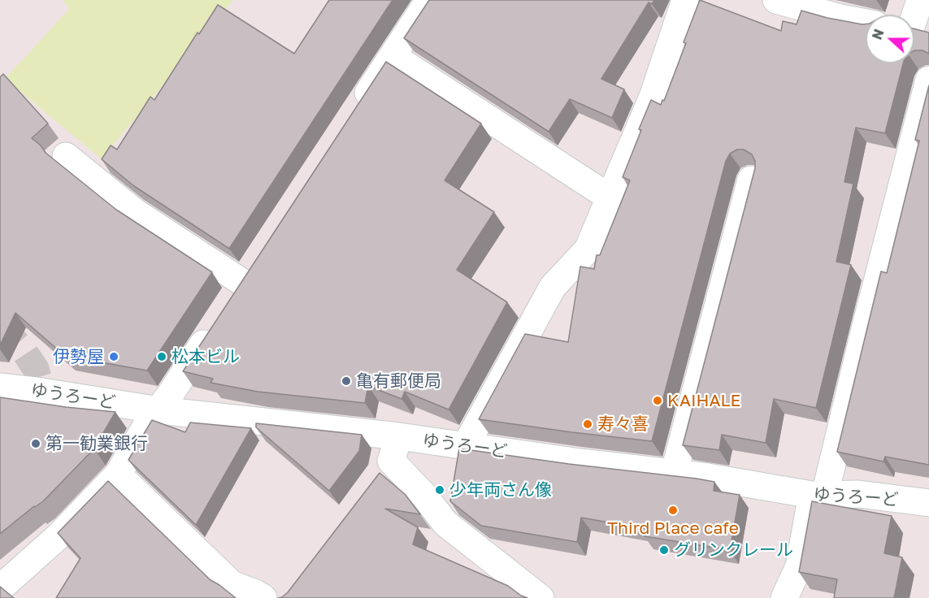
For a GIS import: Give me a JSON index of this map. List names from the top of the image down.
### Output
{
  "streets": {
    "street": ["ゆうろーど"]
  },
  "places": [
    "伊勢屋",
    "松本ビル",
    "亀有郵便局",
    "KAIHALE",
    "寿々喜",
    "第一勧業銀行",
    "少年両さん像",
    "Third Place cafe",
    "グリンクレール"
  ],
  "north": "left"
}
